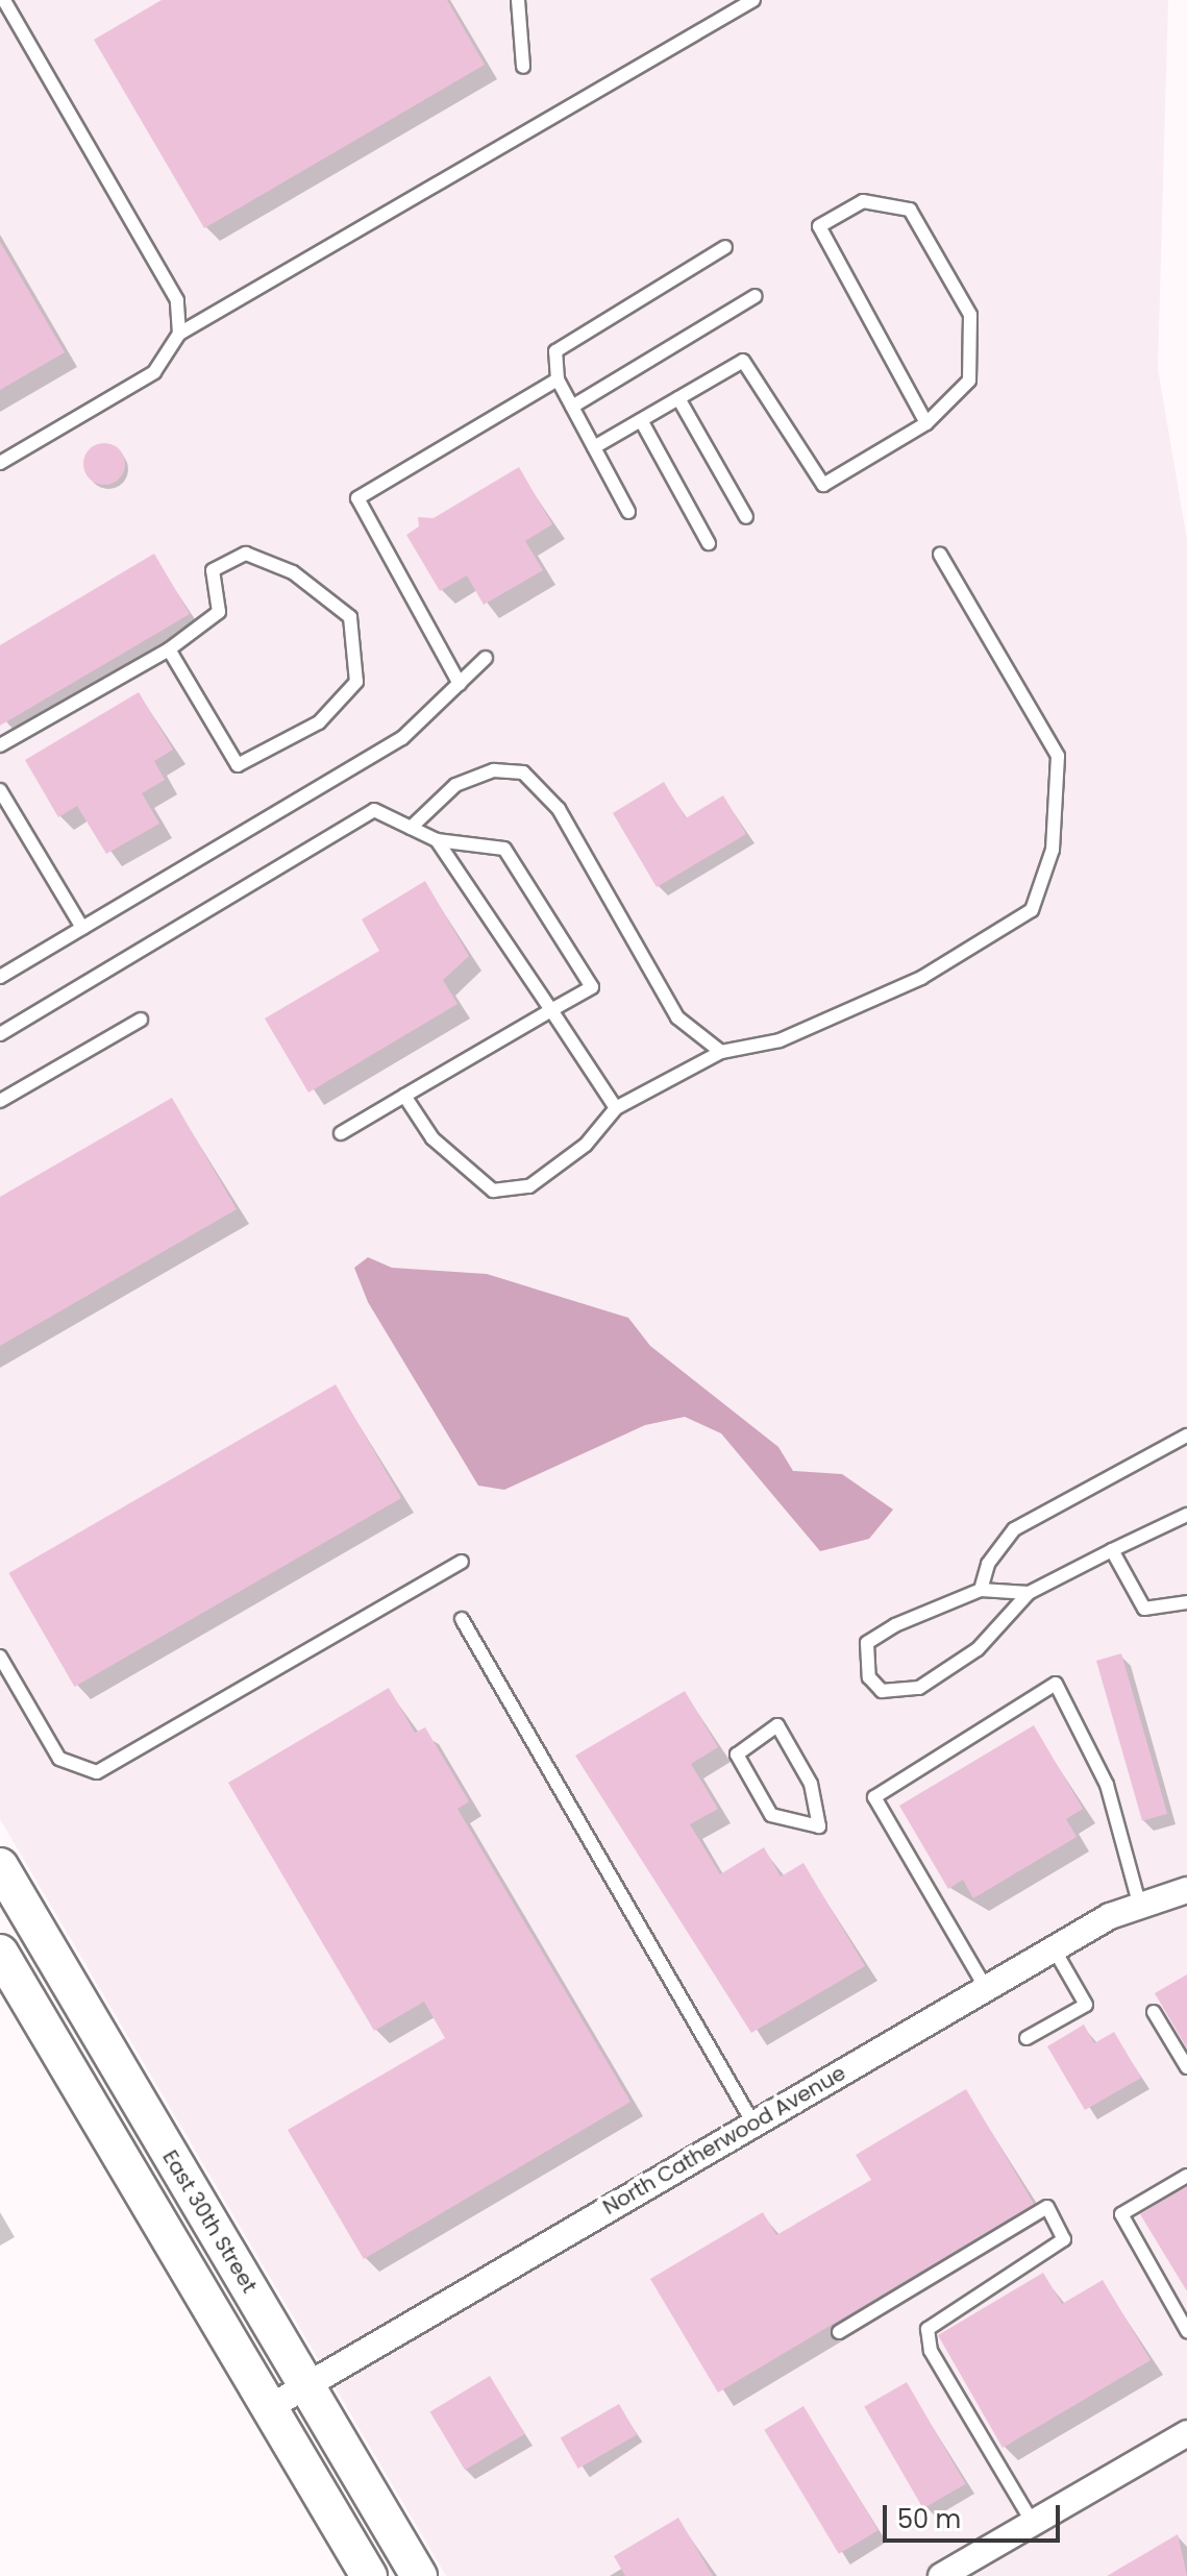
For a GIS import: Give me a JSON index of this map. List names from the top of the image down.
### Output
{
  "streets": {
    "main road": ["East 30th Street"],
    "street": ["North Catherwood Avenue"]
  },
  "crossings": [
    ["North Catherwood Avenue", "East 30th Street"]
  ],
  "scale_bar": "50 m"
}
